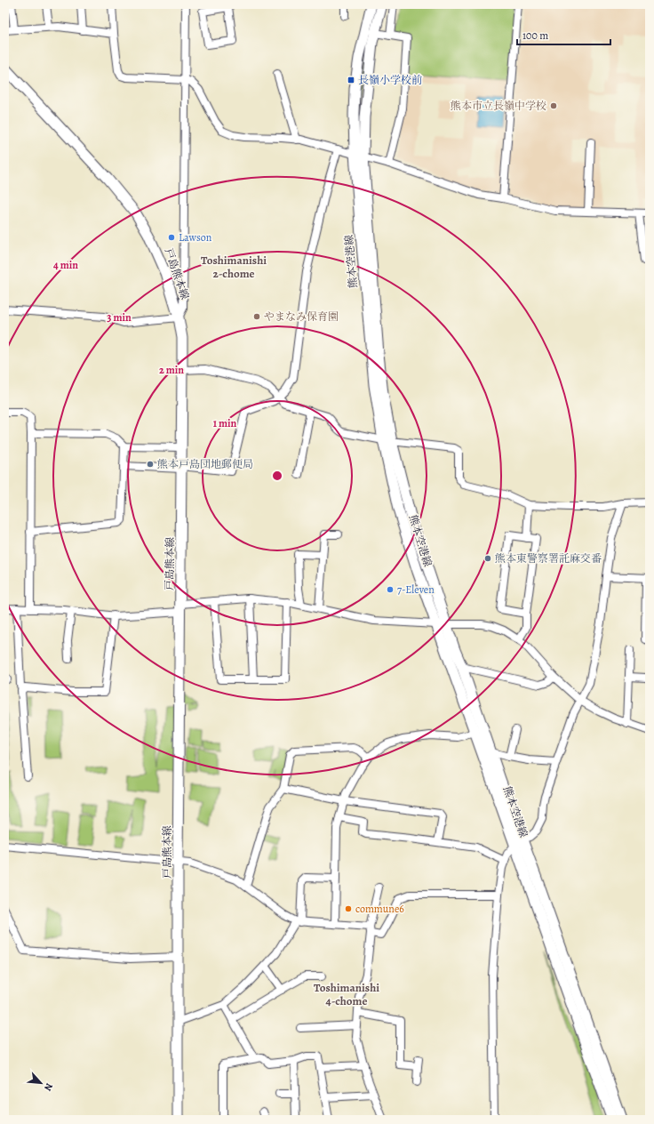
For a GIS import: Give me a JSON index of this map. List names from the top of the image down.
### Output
{
  "streets": {
    "main road": ["熊本空港線", "戸島熊本線"]
  },
  "districts": ["Toshimanishi 2-chome", "Toshimanishi 4-chome"],
  "places": {
    "transit": ["長嶺小学校前"],
    "other": [
      "熊本市立長嶺中学校",
      "Lawson",
      "やまなみ保育園",
      "熊本戸島団地郵便局",
      "熊本東警察署託麻交番",
      "7-Eleven",
      "commune6"
    ]
  },
  "scale_bar": "100 m",
  "north": "bottom right",
  "rings": [
    "4 min",
    "3 min",
    "2 min",
    "1 min"
  ]
}
